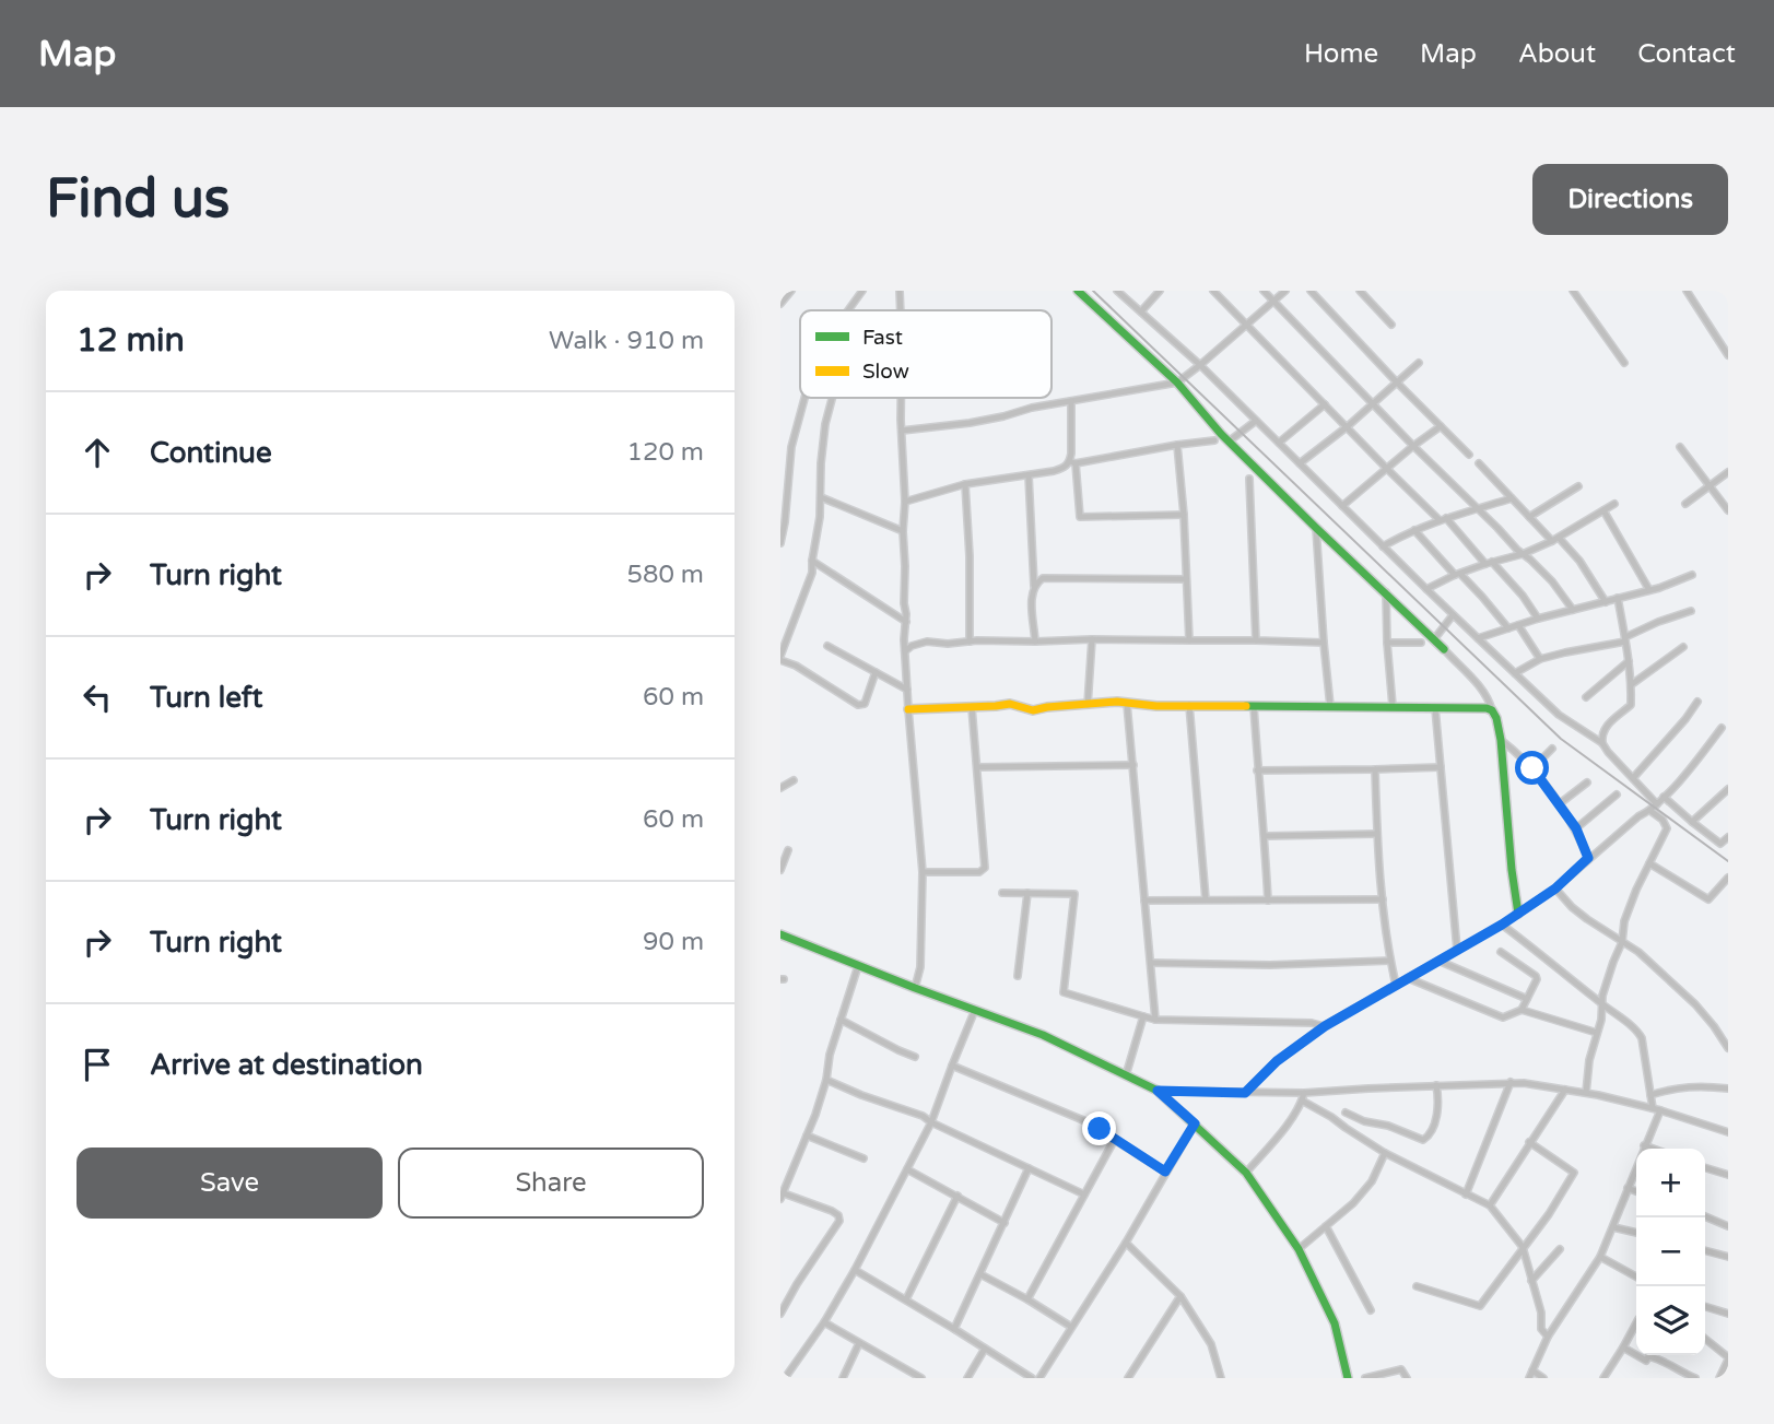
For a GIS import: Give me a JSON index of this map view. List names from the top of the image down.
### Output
{
  "legend": ["Fast", "Slow"],
  "page": {
    "header": "Map",
    "nav": [
      "Home",
      "Map",
      "About",
      "Contact"
    ],
    "buttons": [
      "Directions",
      ["Save", "Share"]
    ],
    "title": "Find us",
    "heading": ["12 min", "Walk · 910 m"],
    "list": [
      ["Continue", "120 m"],
      ["Turn right", "580 m"],
      ["Turn left", "60 m"],
      ["Turn right", "60 m"],
      ["Turn right", "90 m"],
      "Arrive at destination"
    ],
    "map_buttons": ["+", "−"]
  }
}
